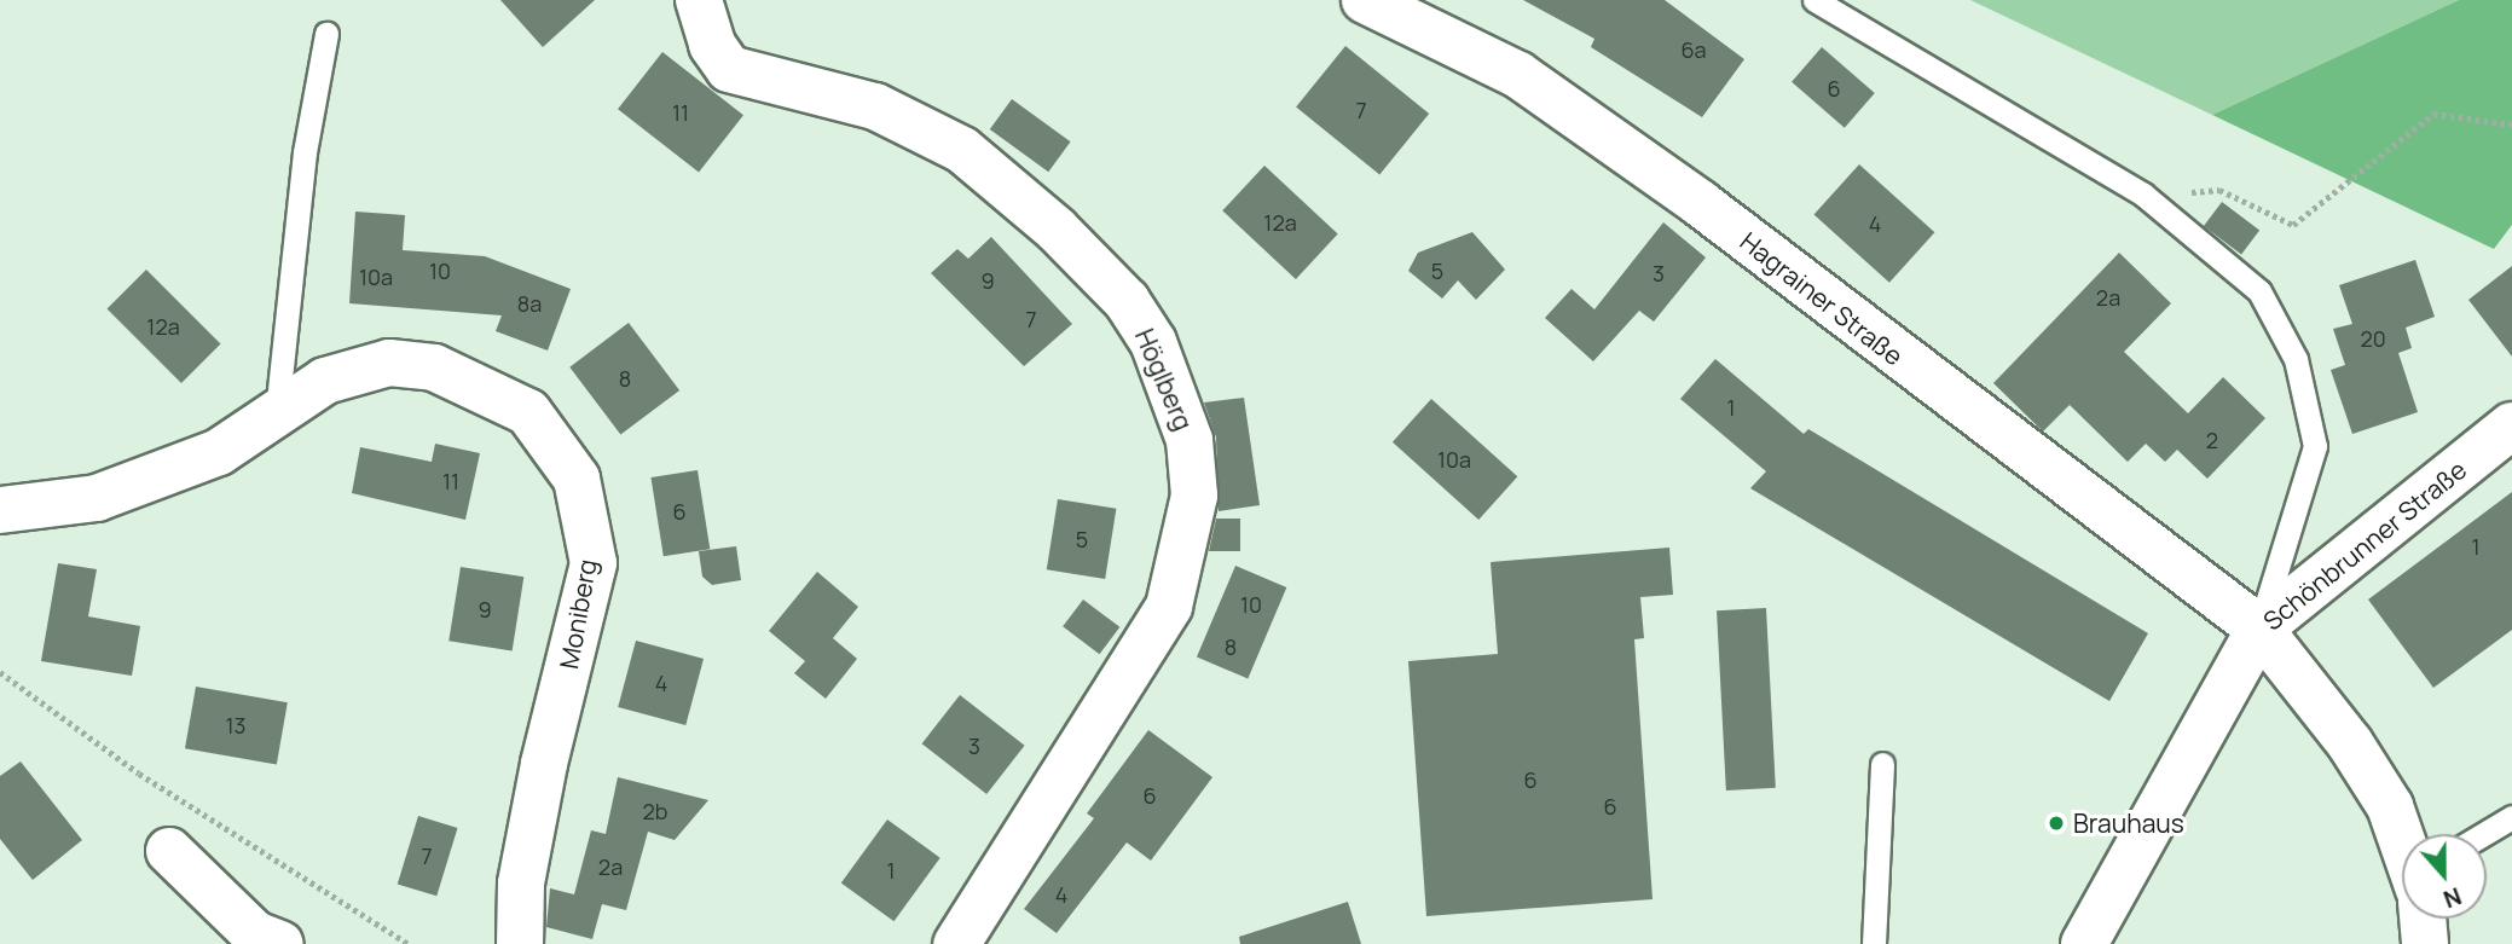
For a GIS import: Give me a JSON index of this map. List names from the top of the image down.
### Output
{
  "streets": {
    "street": [
      "Hagrainer Straße",
      "Höglberg",
      "Schönbrunner Straße",
      "Moniberg"
    ]
  },
  "crossings": [
    ["Hagrainer Straße", "Schönbrunner Straße"]
  ],
  "places": ["Brauhaus"],
  "house_numbers": [
    "6a",
    "6",
    "7",
    "11",
    "12a",
    "4",
    "10",
    "5",
    "3",
    "10a",
    "9",
    "2a",
    "8a",
    "7",
    "12a",
    "20",
    "8",
    "1",
    "2",
    "10a",
    "11",
    "6",
    "5",
    "1",
    "10",
    "9",
    "8",
    "4",
    "13",
    "3",
    "6",
    "6",
    "6",
    "2b",
    "7",
    "2a",
    "1",
    "4"
  ],
  "north": "bottom"
}
